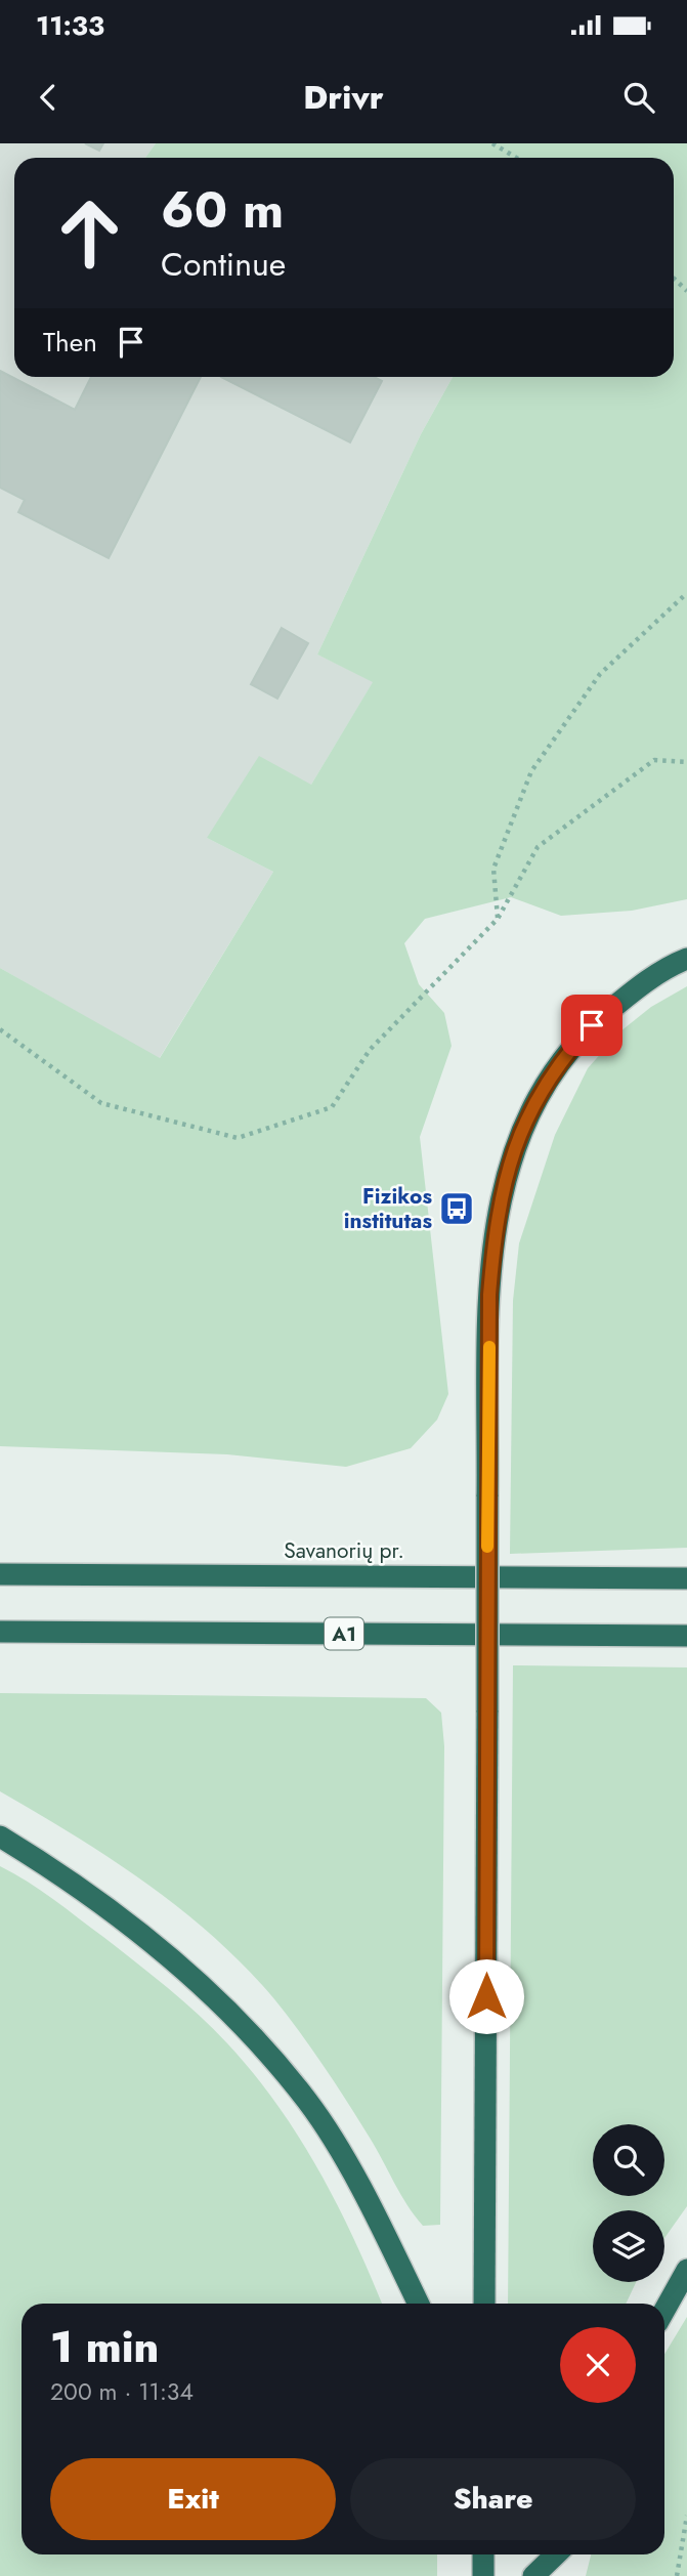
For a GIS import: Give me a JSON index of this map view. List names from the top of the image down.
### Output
{
  "streets": {
    "highway": ["Savanorių pr.", "A1"]
  },
  "places": {
    "bus stop": ["Fizikos institutas"]
  },
  "page": {
    "status": "11:33",
    "header": "Drivr",
    "turn": ["60 m", "Continue"],
    "then": "Then",
    "heading": ["1 min", "200 m · 11:34"],
    "buttons": ["Exit", "Share"]
  }
}
